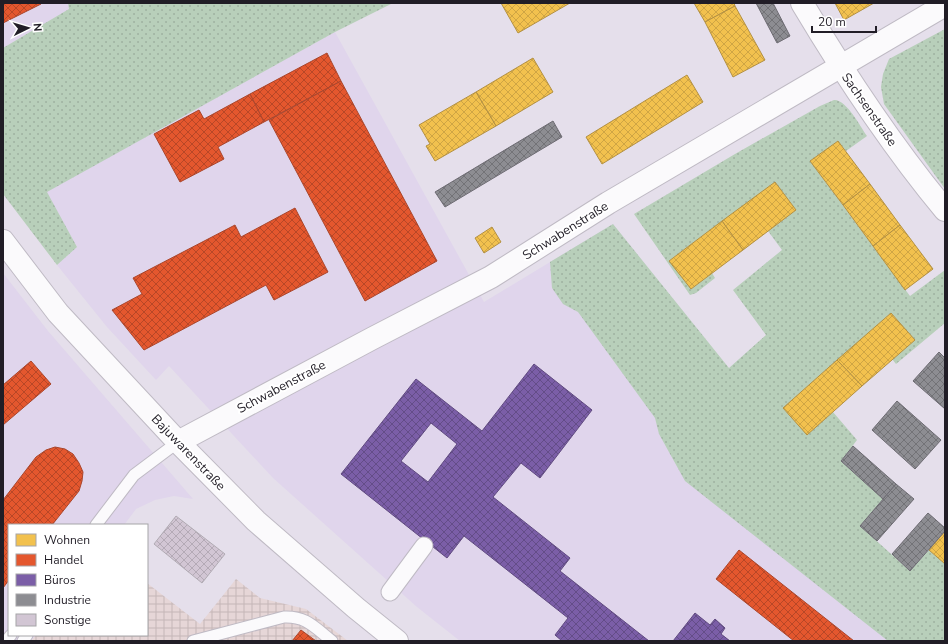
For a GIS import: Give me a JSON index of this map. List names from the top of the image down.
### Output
{
  "streets": {
    "street": ["Sachsenstraße", "Schwabenstraße", "Bajuwarenstraße"]
  },
  "crossings": [
    ["Sachsenstraße", "Schwabenstraße"],
    ["Schwabenstraße", "Bajuwarenstraße"]
  ],
  "legend": [
    "Wohnen",
    "Handel",
    "Büros",
    "Industrie",
    "Sonstige"
  ],
  "scale_bar": "20 m",
  "north": "right"
}
